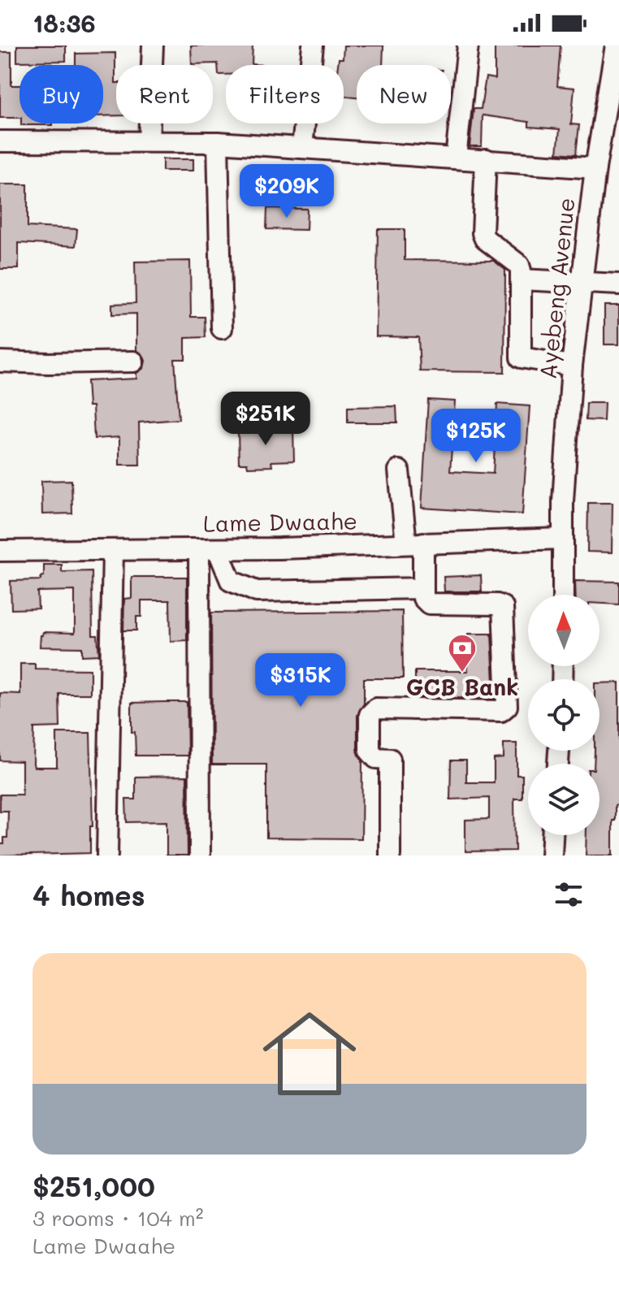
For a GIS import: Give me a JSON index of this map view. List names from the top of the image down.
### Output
{
  "streets": {
    "street": ["Ayebeng Avenue", "Lame Dwaahe"]
  },
  "crossings": [
    ["Ayebeng Avenue", "Lame Dwaahe"]
  ],
  "places": {
    "bank": ["GCB Bank"]
  },
  "north": "top",
  "page": {
    "status": "18:36",
    "chip": [
      "Buy",
      "Rent",
      "Filters",
      "New"
    ],
    "price": [
      "$209K",
      "$251K",
      "$125K",
      "$315K"
    ],
    "heading": "4 homes",
    "list": [
      {
        "name": "$251,000",
        "note": "3 rooms · 104 m² · Lame Dwaahe"
      }
    ]
  }
}
